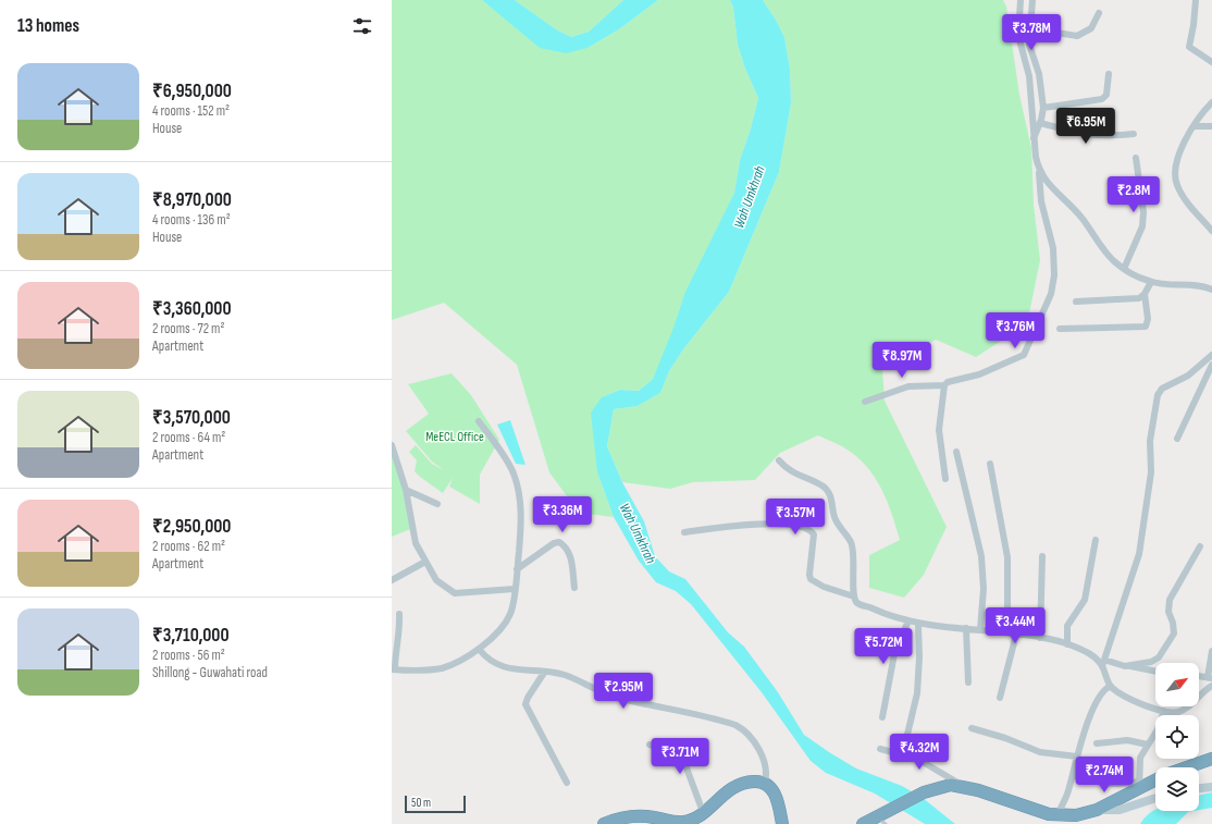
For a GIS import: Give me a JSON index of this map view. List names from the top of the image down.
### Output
{
  "water": ["Wah Umkhrah"],
  "parks": ["MeECL Office"],
  "scale_bar": "50 m",
  "north": "top right",
  "page": {
    "heading": "13 homes",
    "price": [
      "₹3.78M",
      "₹6.95M",
      "₹2.8M",
      "₹3.76M",
      "₹8.97M",
      "₹3.36M",
      "₹3.57M",
      "₹3.44M",
      "₹5.72M",
      "₹2.95M",
      "₹4.32M",
      "₹3.71M",
      "₹2.74M"
    ],
    "list": [
      {
        "name": "₹6,950,000",
        "note": "4 rooms · 152 m² · House"
      },
      {
        "name": "₹8,970,000",
        "note": "4 rooms · 136 m² · House"
      },
      {
        "name": "₹3,360,000",
        "note": "2 rooms · 72 m² · Apartment"
      },
      {
        "name": "₹3,570,000",
        "note": "2 rooms · 64 m² · Apartment"
      },
      {
        "name": "₹2,950,000",
        "note": "2 rooms · 62 m² · Apartment"
      },
      {
        "name": "₹3,710,000",
        "note": "2 rooms · 56 m² · Shillong - Guwahati road"
      }
    ],
    "scale": "50 m"
  }
}
